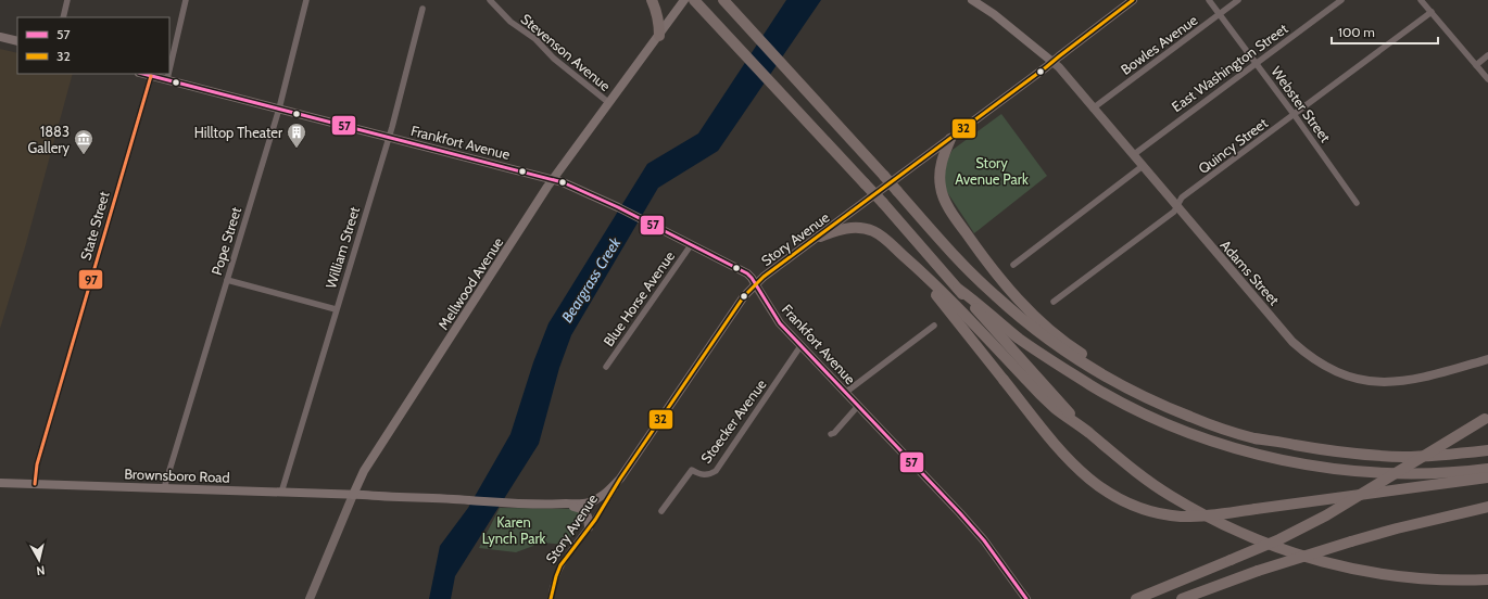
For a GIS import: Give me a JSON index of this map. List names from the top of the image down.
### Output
{
  "streets": {
    "main road": [
      "Frankfort Avenue",
      "Story Avenue",
      "Mellwood Avenue",
      "Brownsboro Road"
    ],
    "street": [
      "Bowles Avenue",
      "Stevenson Avenue",
      "East Washington Street",
      "Webster Street",
      "Quincy Street",
      "State Street",
      "Pope Street",
      "William Street",
      "Adams Street",
      "Blue Horse Avenue",
      "Stoecker Avenue"
    ]
  },
  "crossings": [
    ["Bowles Avenue", "Webster Street"],
    ["Bowles Avenue", "Adams Street"],
    ["Stevenson Avenue", "Mellwood Avenue"],
    ["East Washington Street", "Webster Street"],
    ["East Washington Street", "Adams Street"],
    ["Webster Street", "Quincy Street"],
    ["Frankfort Avenue", "State Street"],
    ["Frankfort Avenue", "Story Avenue"],
    ["Frankfort Avenue", "Pope Street"],
    ["Frankfort Avenue", "William Street"],
    ["Frankfort Avenue", "Mellwood Avenue"],
    ["Frankfort Avenue", "Blue Horse Avenue"],
    ["Frankfort Avenue", "Stoecker Avenue"],
    ["Quincy Street", "Adams Street"],
    ["State Street", "Brownsboro Road"],
    ["Story Avenue", "Adams Street"],
    ["Pope Street", "Brownsboro Road"],
    ["William Street", "Brownsboro Road"],
    ["Mellwood Avenue", "Brownsboro Road"]
  ],
  "water": ["Beargrass Creek"],
  "parks": ["Story Avenue Park", "Karen Lynch Park"],
  "places": {
    "building": ["Hilltop Theater"],
    "museum": ["1883 Gallery"]
  },
  "lines": ["transit line 32", "transit line 57", "transit line 97"],
  "legend": ["57", "32"],
  "scale_bar": "100 m",
  "north": "bottom"
}
